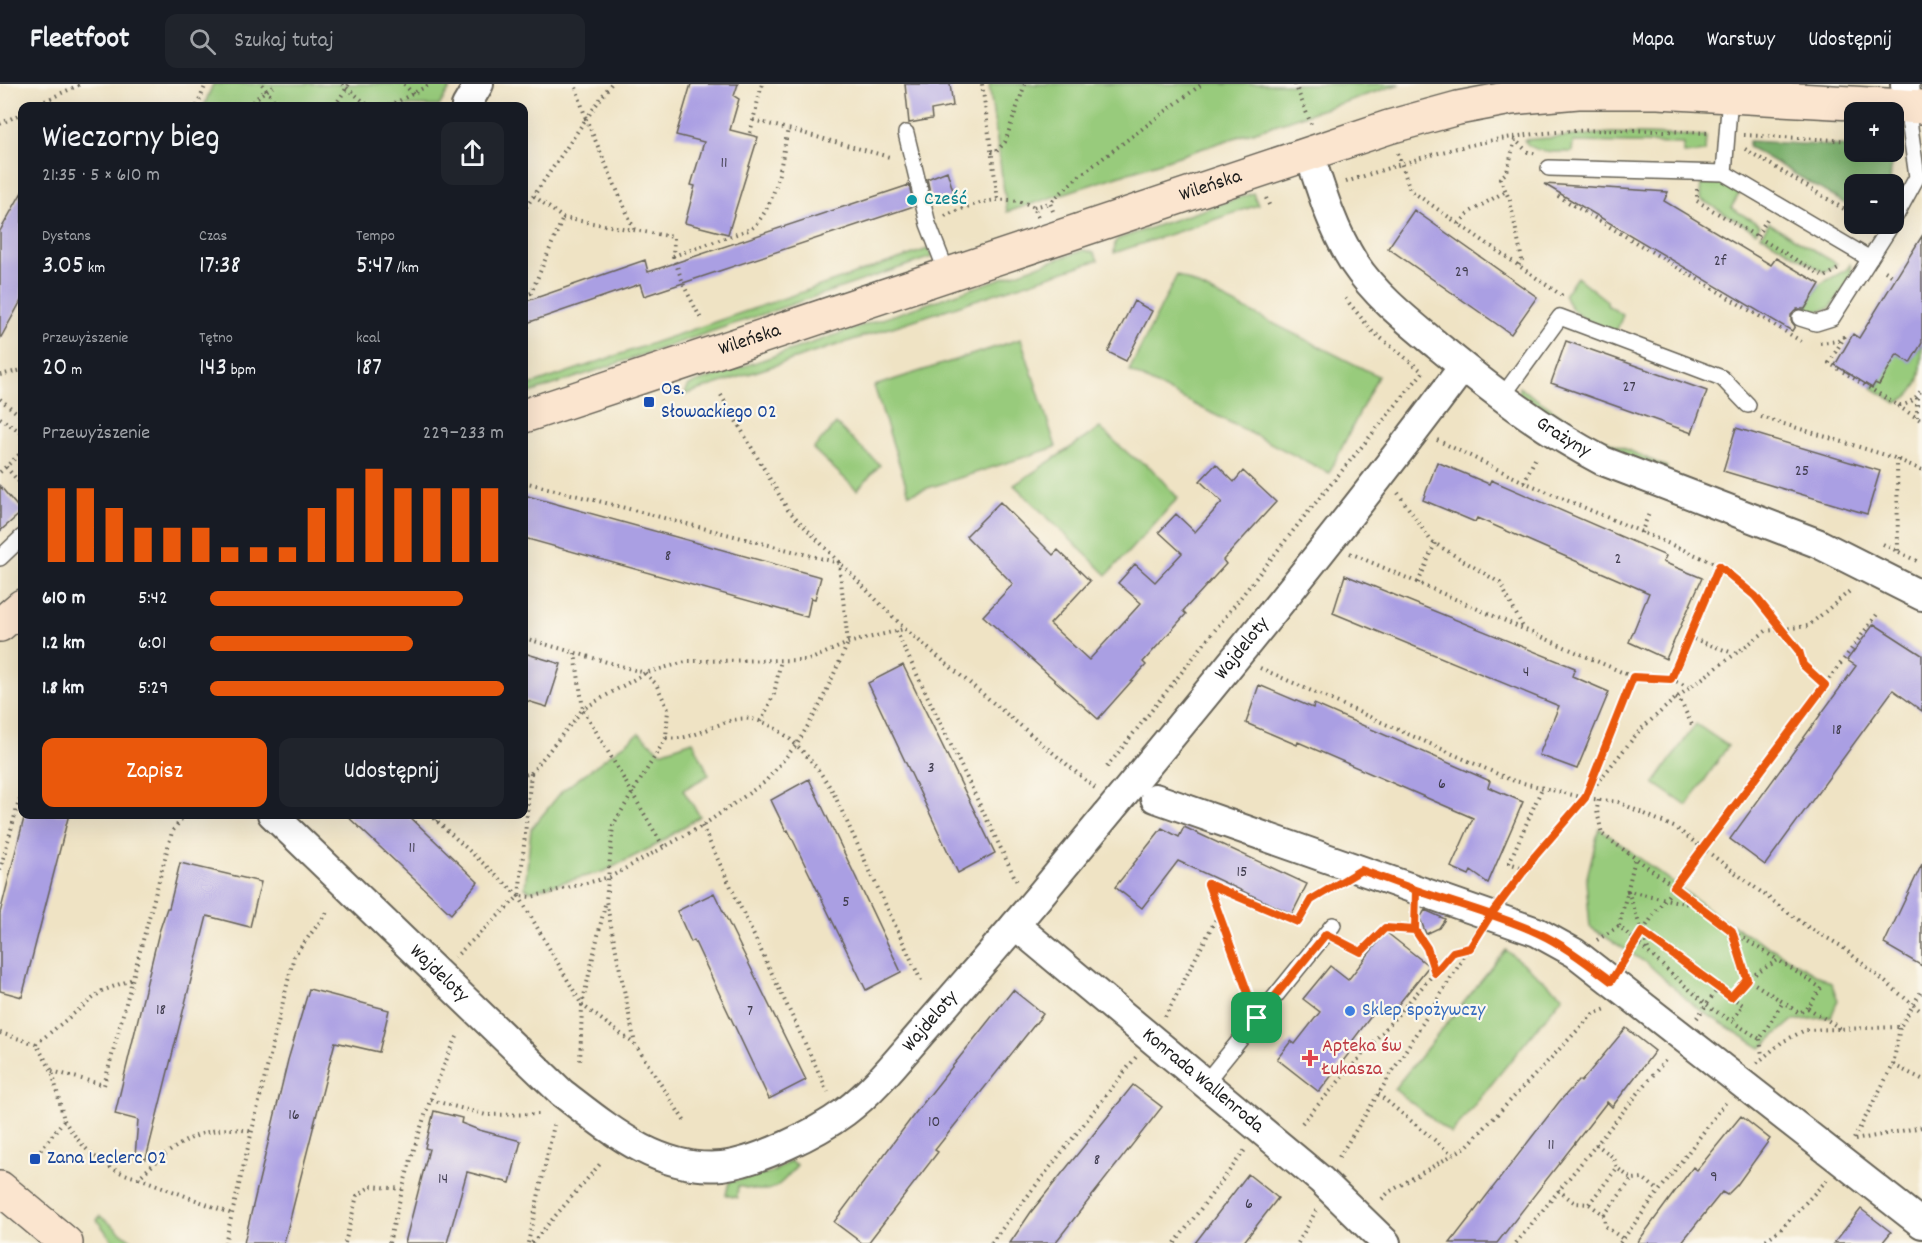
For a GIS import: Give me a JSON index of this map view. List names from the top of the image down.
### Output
{
  "streets": {
    "street": [
      "Wileńska",
      "Grażyny",
      "Wajdeloty",
      "Konrada Wallenroda"
    ]
  },
  "crossings": [
    ["Wileńska", "Grażyny"],
    ["Grażyny", "Wajdeloty"],
    ["Wajdeloty", "Konrada Wallenroda"]
  ],
  "places": {
    "other": ["Cześć", "Sklep spożywczy"],
    "transit": ["Os. Słowackiego 02", "Zana Leclerc 02"],
    "health": ["Apteka św Łukasza"]
  },
  "house_numbers": [
    "11",
    "2f",
    "29",
    "27",
    "25",
    "8",
    "2",
    "4",
    "18",
    "3",
    "6",
    "11",
    "15",
    "5",
    "18",
    "7",
    "16",
    "10",
    "11",
    "8",
    "9",
    "14",
    "6"
  ],
  "page": {
    "header": "Fleetfoot",
    "search": "Szukaj tutaj",
    "nav": ["Mapa", "Warstwy", "Udostępnij"],
    "map_buttons": ["+", "−"],
    "heading": ["Wieczorny bieg", "21:35 · 5 × 610 m"],
    "stats": [
      ["Dystans", "3.05 km"],
      ["Czas", "17:38"],
      ["Tempo", "5:47 /km"],
      ["Przewyższenie", "20 m"],
      ["Tętno", "143 bpm"],
      ["kcal", "187"]
    ],
    "chart": ["Przewyższenie", "229–233 m"],
    "list": [
      {
        "name": "610 m",
        "note": "5:42"
      },
      {
        "name": "1.2 km",
        "note": "6:01"
      },
      {
        "name": "1.8 km",
        "note": "5:29"
      }
    ],
    "buttons": ["Zapisz", "Udostępnij"]
  }
}
